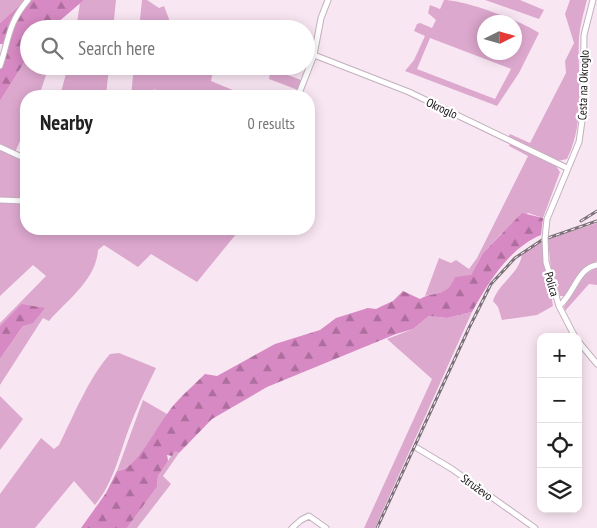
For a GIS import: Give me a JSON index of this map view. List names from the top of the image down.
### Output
{
  "streets": {
    "street": [
      "Cesta na Okroglo",
      "Okroglo",
      "Polica",
      "Struževo"
    ]
  },
  "crossings": [
    ["Cesta na Okroglo", "Okroglo"],
    ["Cesta na Okroglo", "Polica"]
  ],
  "north": "right",
  "page": {
    "search": "Search here",
    "heading": ["Nearby", "0 results"],
    "map_buttons": ["+", "−"]
  }
}
